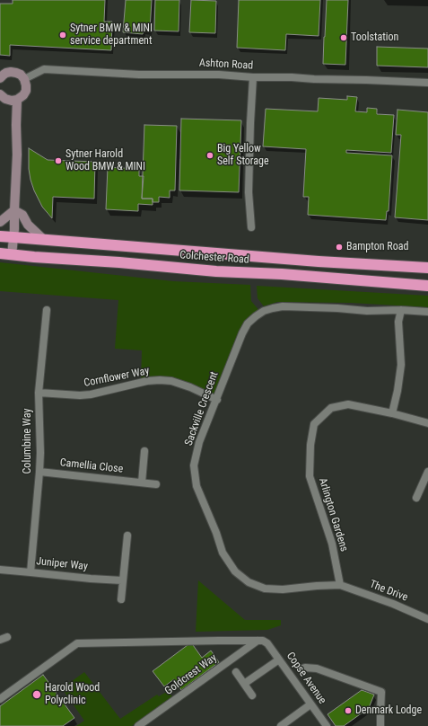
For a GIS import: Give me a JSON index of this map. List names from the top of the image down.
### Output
{
  "streets": {
    "highway": ["Colchester Road"],
    "street": [
      "Ashton Road",
      "Cornflower Way",
      "Sackville Crescent",
      "Columbine Way",
      "Camellia Close",
      "Arlington Gardens",
      "Juniper Way",
      "The Drive",
      "Goldcrest Way",
      "Copse Avenue"
    ]
  },
  "crossings": [
    ["Cornflower Way", "Sackville Crescent"],
    ["Cornflower Way", "Columbine Way"],
    ["Sackville Crescent", "Arlington Gardens"],
    ["Sackville Crescent", "The Drive"],
    ["Columbine Way", "Camellia Close"],
    ["Columbine Way", "Juniper Way"],
    ["Arlington Gardens", "The Drive"],
    ["Goldcrest Way", "Copse Avenue"]
  ],
  "places": [
    "Sytner BMW & MINI service department",
    "Toolstation",
    "Big Yellow Self Storage",
    "Sytner Harold Wood BMW & MINI",
    "Bampton Road",
    "Harold Wood Polyclinic",
    "Denmark Lodge"
  ]
}
